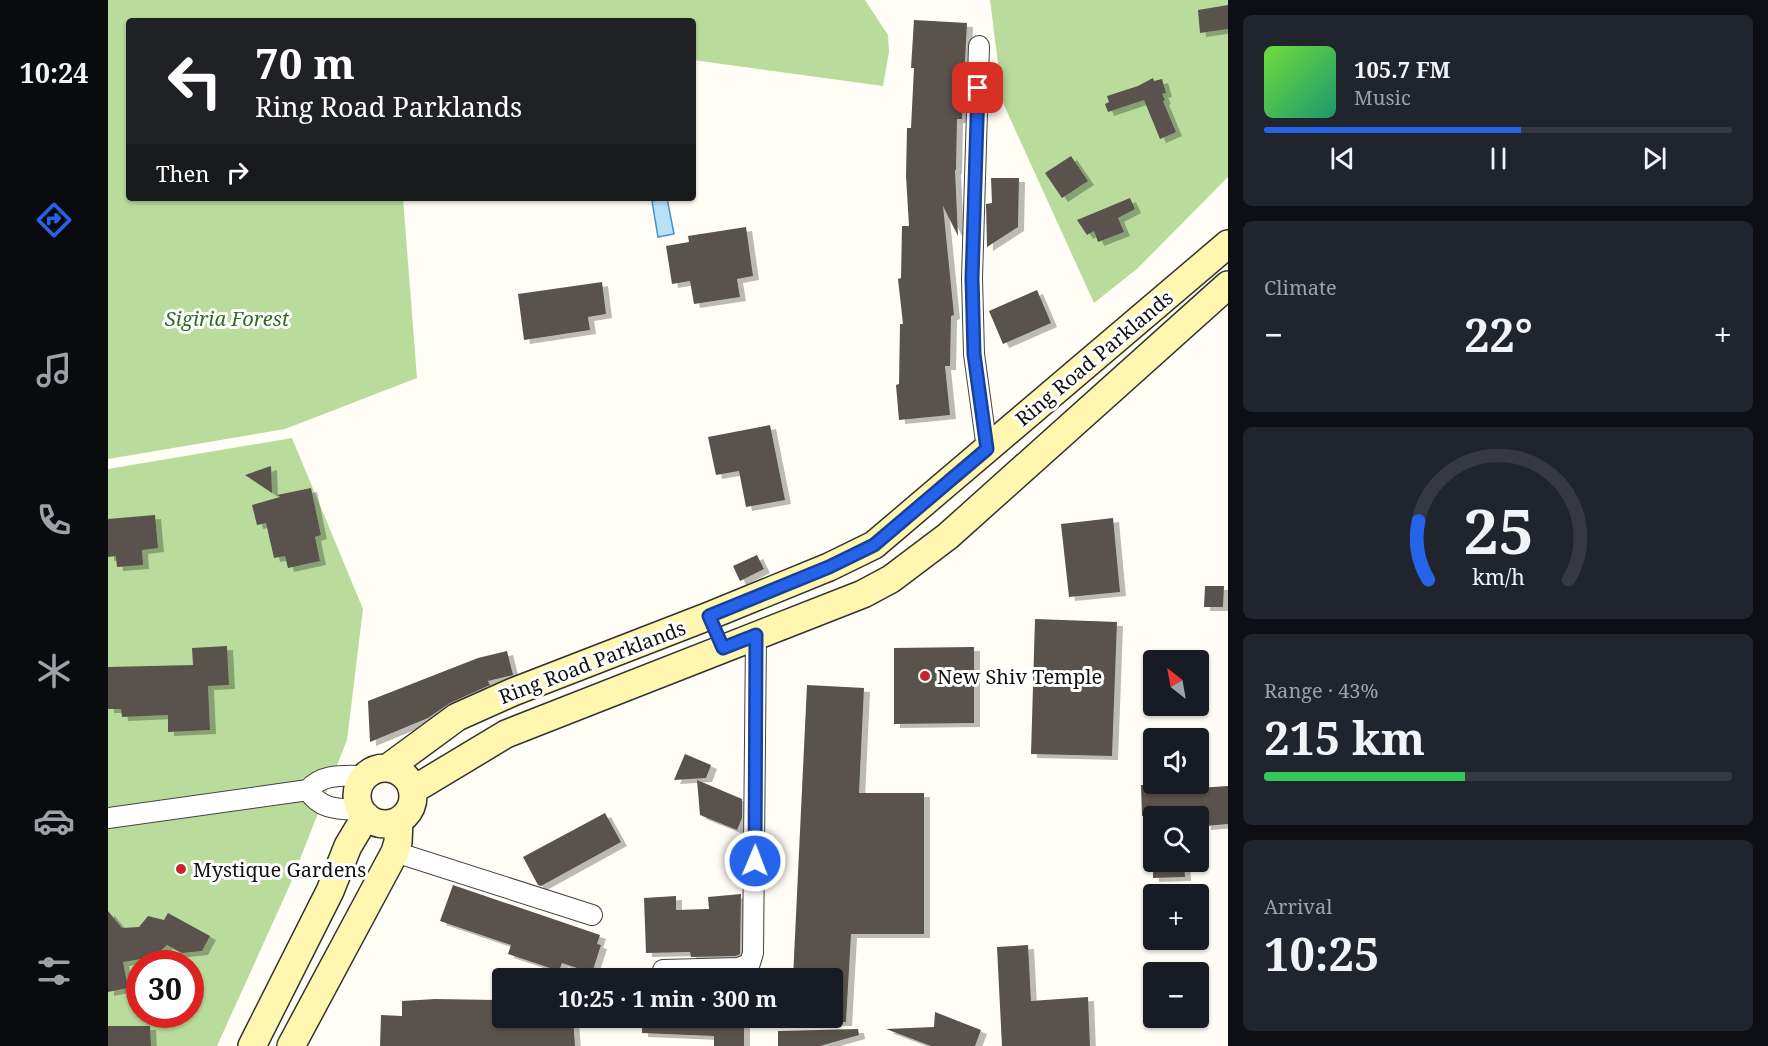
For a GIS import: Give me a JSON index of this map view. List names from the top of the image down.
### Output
{
  "streets": {
    "street": ["Ring Road Parklands"]
  },
  "parks": ["Sigiria Forest"],
  "places": ["New Shiv Temple", "Mystique Gardens"],
  "north": "top left",
  "page": {
    "tabs": "10:24",
    "turn": ["70 m", "Ring Road Parklands"],
    "song": ["105.7 FM", "Music"],
    "then": "Then",
    "tile": [
      "Climate",
      ["Range · 43%", "215 km"],
      ["Arrival", "10:25"]
    ],
    "heat": ["−", "22°", "+"],
    "map_buttons": ["+", "−"],
    "limit": "30",
    "trip": "10:25 · 1 min · 300 m",
    "gauge": ["25", "km/h"]
  }
}
